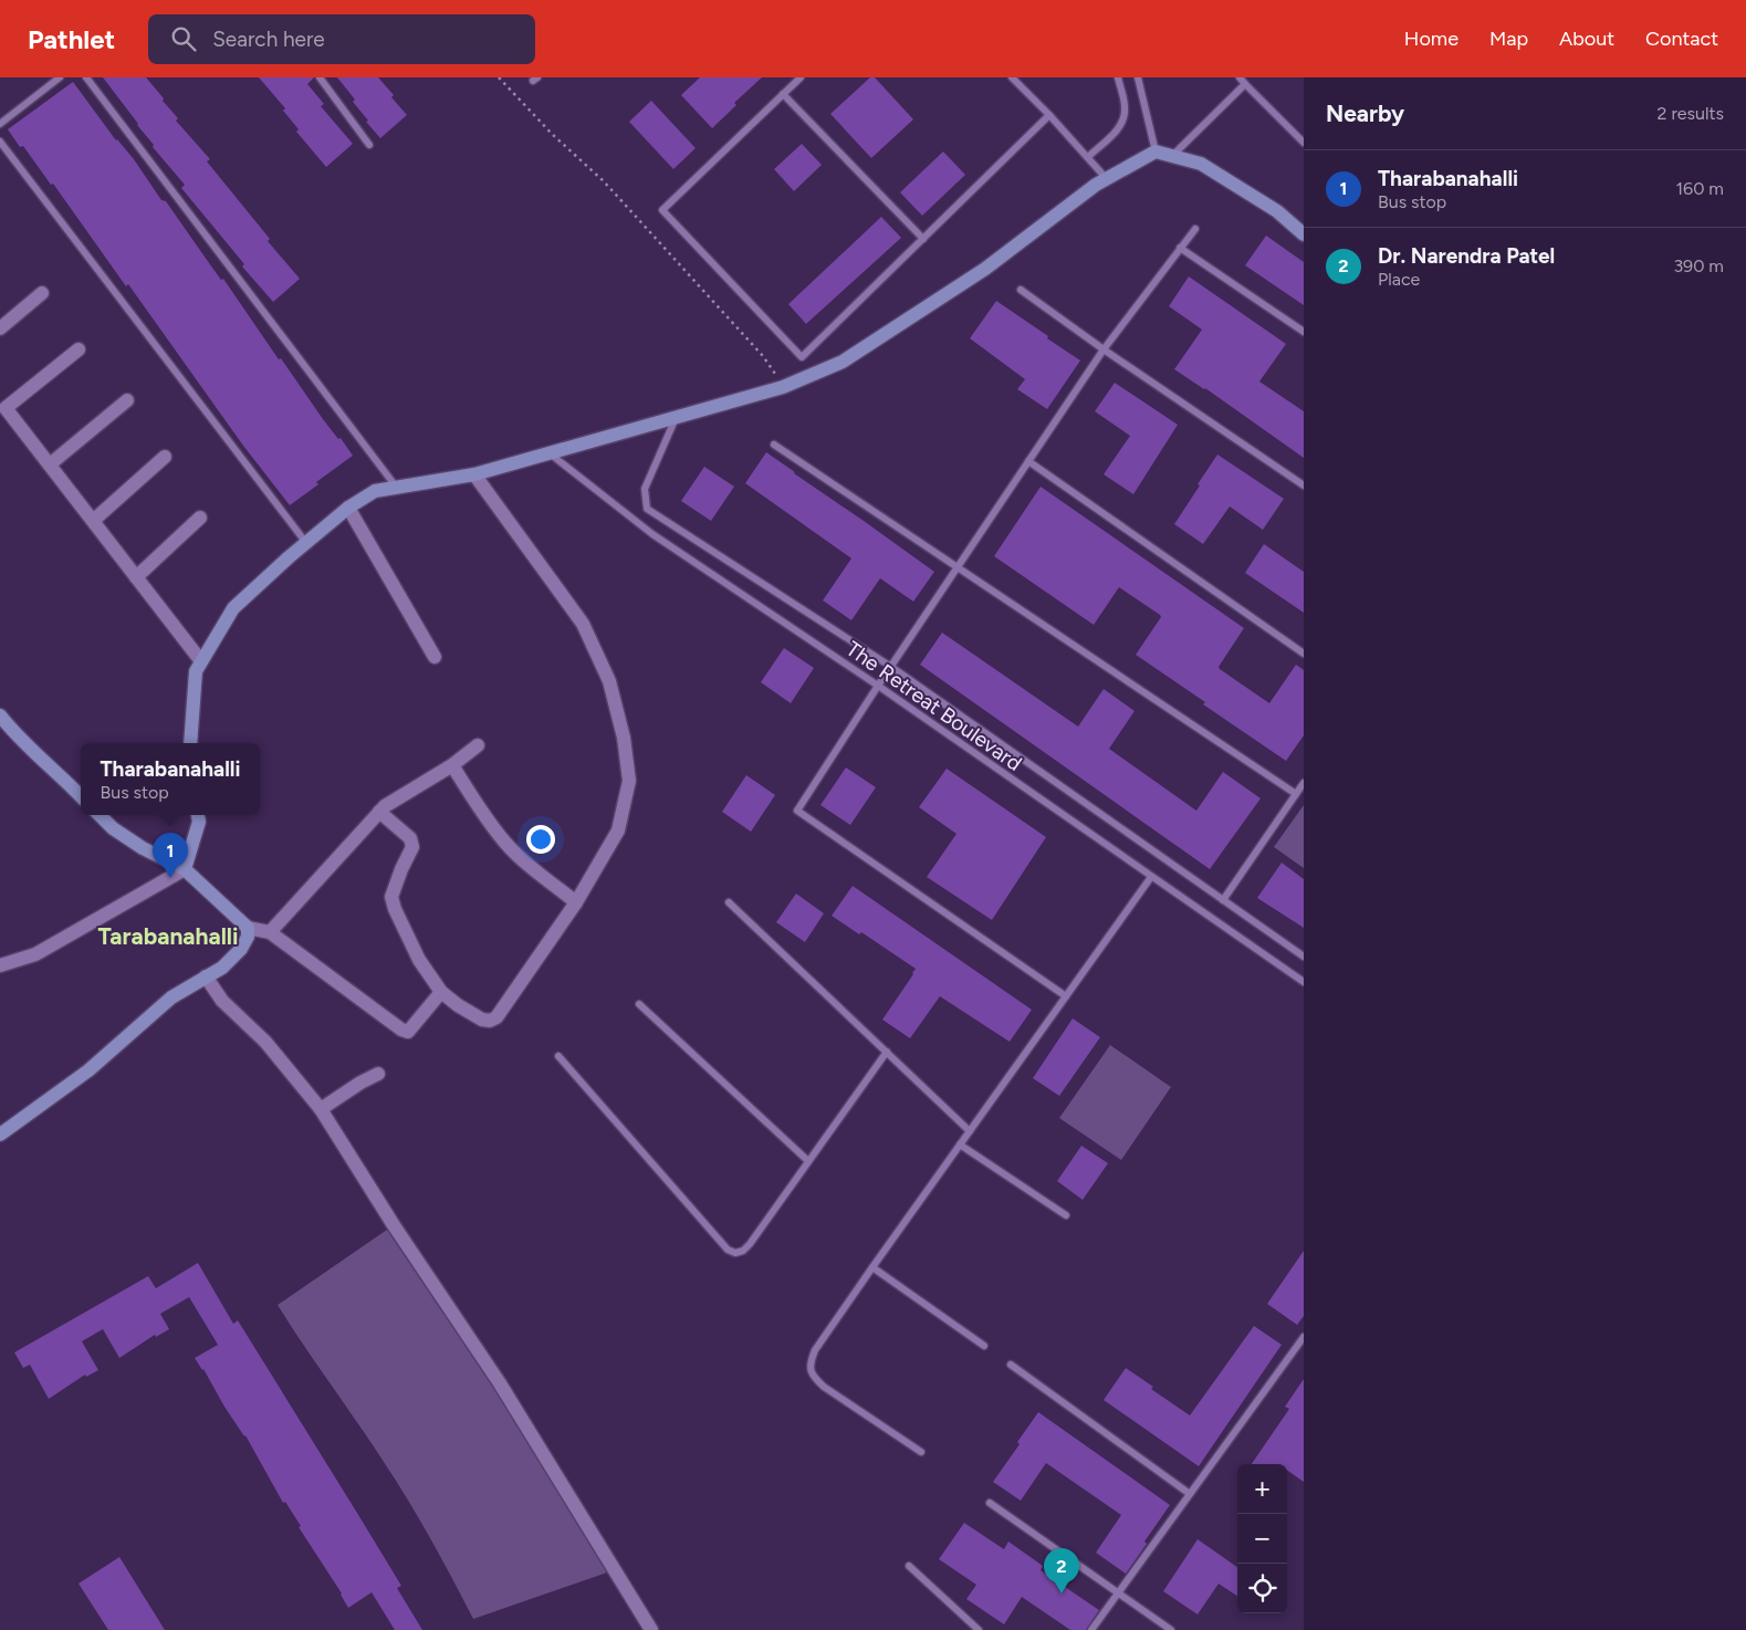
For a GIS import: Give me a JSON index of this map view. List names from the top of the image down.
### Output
{
  "streets": {
    "lane": ["The Retreat Boulevard"]
  },
  "districts": ["Tarabanahalli"],
  "page": {
    "header": "Pathlet",
    "search": "Search here",
    "nav": [
      "Home",
      "Map",
      "About",
      "Contact"
    ],
    "heading": ["Nearby", "2 results"],
    "list": [
      {
        "mark": "1",
        "name": "Tharabanahalli",
        "note": "Bus stop",
        "value": "160 m"
      },
      {
        "mark": "2",
        "name": "Dr. Narendra Patel",
        "note": "Place",
        "value": "390 m"
      }
    ],
    "popup": ["Tharabanahalli", "Bus stop"],
    "pins": ["1", "2"],
    "map_buttons": ["+", "−"]
  }
}
